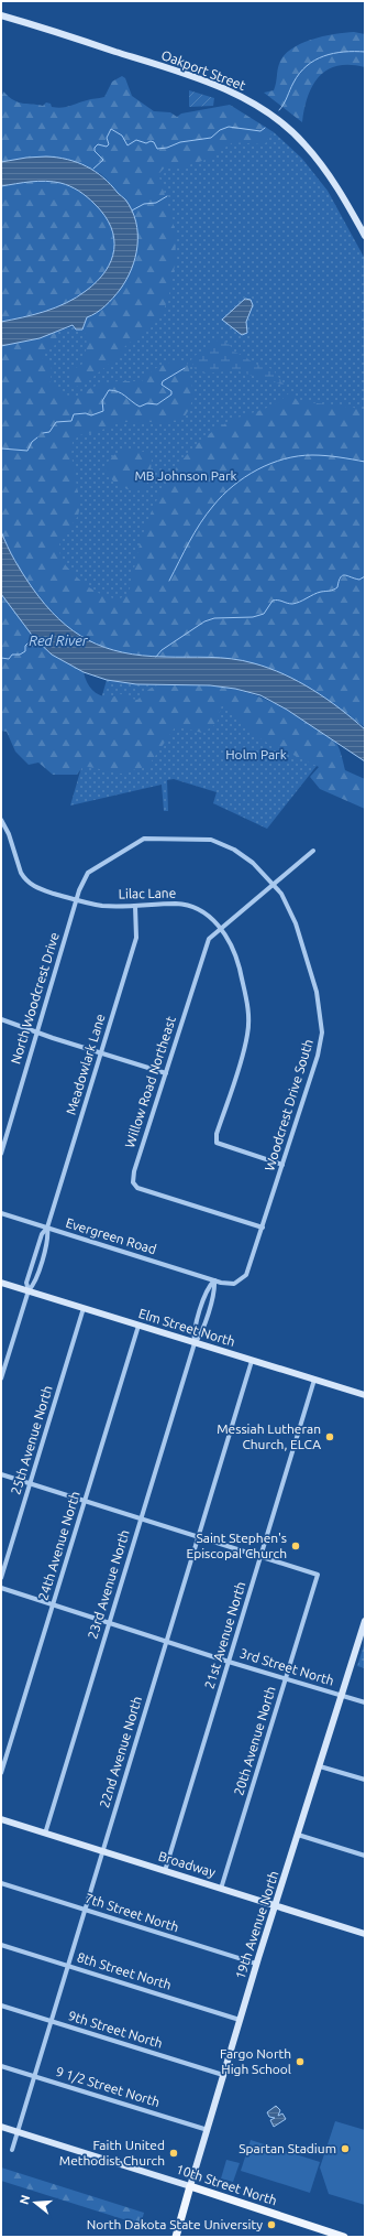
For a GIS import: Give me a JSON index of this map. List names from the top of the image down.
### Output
{
  "streets": {
    "main road": ["19th Avenue North", "10th Street North"],
    "street": [
      "Oakport Street",
      "Lilac Lane",
      "North Woodcrest Drive",
      "Meadowlark Lane",
      "Willow Road Northeast",
      "Woodcrest Drive South",
      "Evergreen Road",
      "Elm Street North",
      "25th Avenue North",
      "24th Avenue North",
      "23rd Avenue North",
      "21st Avenue North",
      "3rd Street North",
      "20th Avenue North",
      "22nd Avenue North",
      "Broadway",
      "7th Street North",
      "8th Street North",
      "9th Street North",
      "9 1/2 Street North"
    ]
  },
  "crossings": [
    ["Lilac Lane", "North Woodcrest Drive"],
    ["Lilac Lane", "Meadowlark Lane"],
    ["Lilac Lane", "Willow Road Northeast"],
    ["Lilac Lane", "Woodcrest Drive South"],
    ["North Woodcrest Drive", "Woodcrest Drive South"],
    ["Meadowlark Lane", "Evergreen Road"],
    ["Meadowlark Lane", "Elm Street North"],
    ["Willow Road Northeast", "Woodcrest Drive South"],
    ["Woodcrest Drive South", "Evergreen Road"],
    ["Elm Street North", "25th Avenue North"],
    ["Elm Street North", "24th Avenue North"],
    ["Elm Street North", "23rd Avenue North"],
    ["Elm Street North", "21st Avenue North"],
    ["Elm Street North", "22nd Avenue North"],
    ["24th Avenue North", "3rd Street North"],
    ["23rd Avenue North", "3rd Street North"],
    ["23rd Avenue North", "Broadway"],
    ["21st Avenue North", "3rd Street North"],
    ["21st Avenue North", "20th Avenue North"],
    ["21st Avenue North", "Broadway"],
    ["3rd Street North", "20th Avenue North"],
    ["3rd Street North", "22nd Avenue North"],
    ["3rd Street North", "19th Avenue North"],
    ["20th Avenue North", "Broadway"],
    ["22nd Avenue North", "Broadway"],
    ["22nd Avenue North", "7th Street North"],
    ["22nd Avenue North", "8th Street North"],
    ["22nd Avenue North", "9th Street North"],
    ["22nd Avenue North", "9 1/2 Street North"],
    ["22nd Avenue North", "10th Street North"],
    ["Broadway", "19th Avenue North"],
    ["7th Street North", "19th Avenue North"],
    ["19th Avenue North", "8th Street North"],
    ["19th Avenue North", "9th Street North"],
    ["19th Avenue North", "9 1/2 Street North"],
    ["19th Avenue North", "10th Street North"]
  ],
  "water": ["Red River"],
  "parks": ["MB Johnson Park", "Holm Park"],
  "places": [
    "Messiah Lutheran Church, ELCA",
    "Saint Stephen's Episcopal Church",
    "Fargo North High School",
    "Spartan Stadium",
    "Faith United Methodist Church",
    "North Dakota State University"
  ],
  "north": "left"
}
